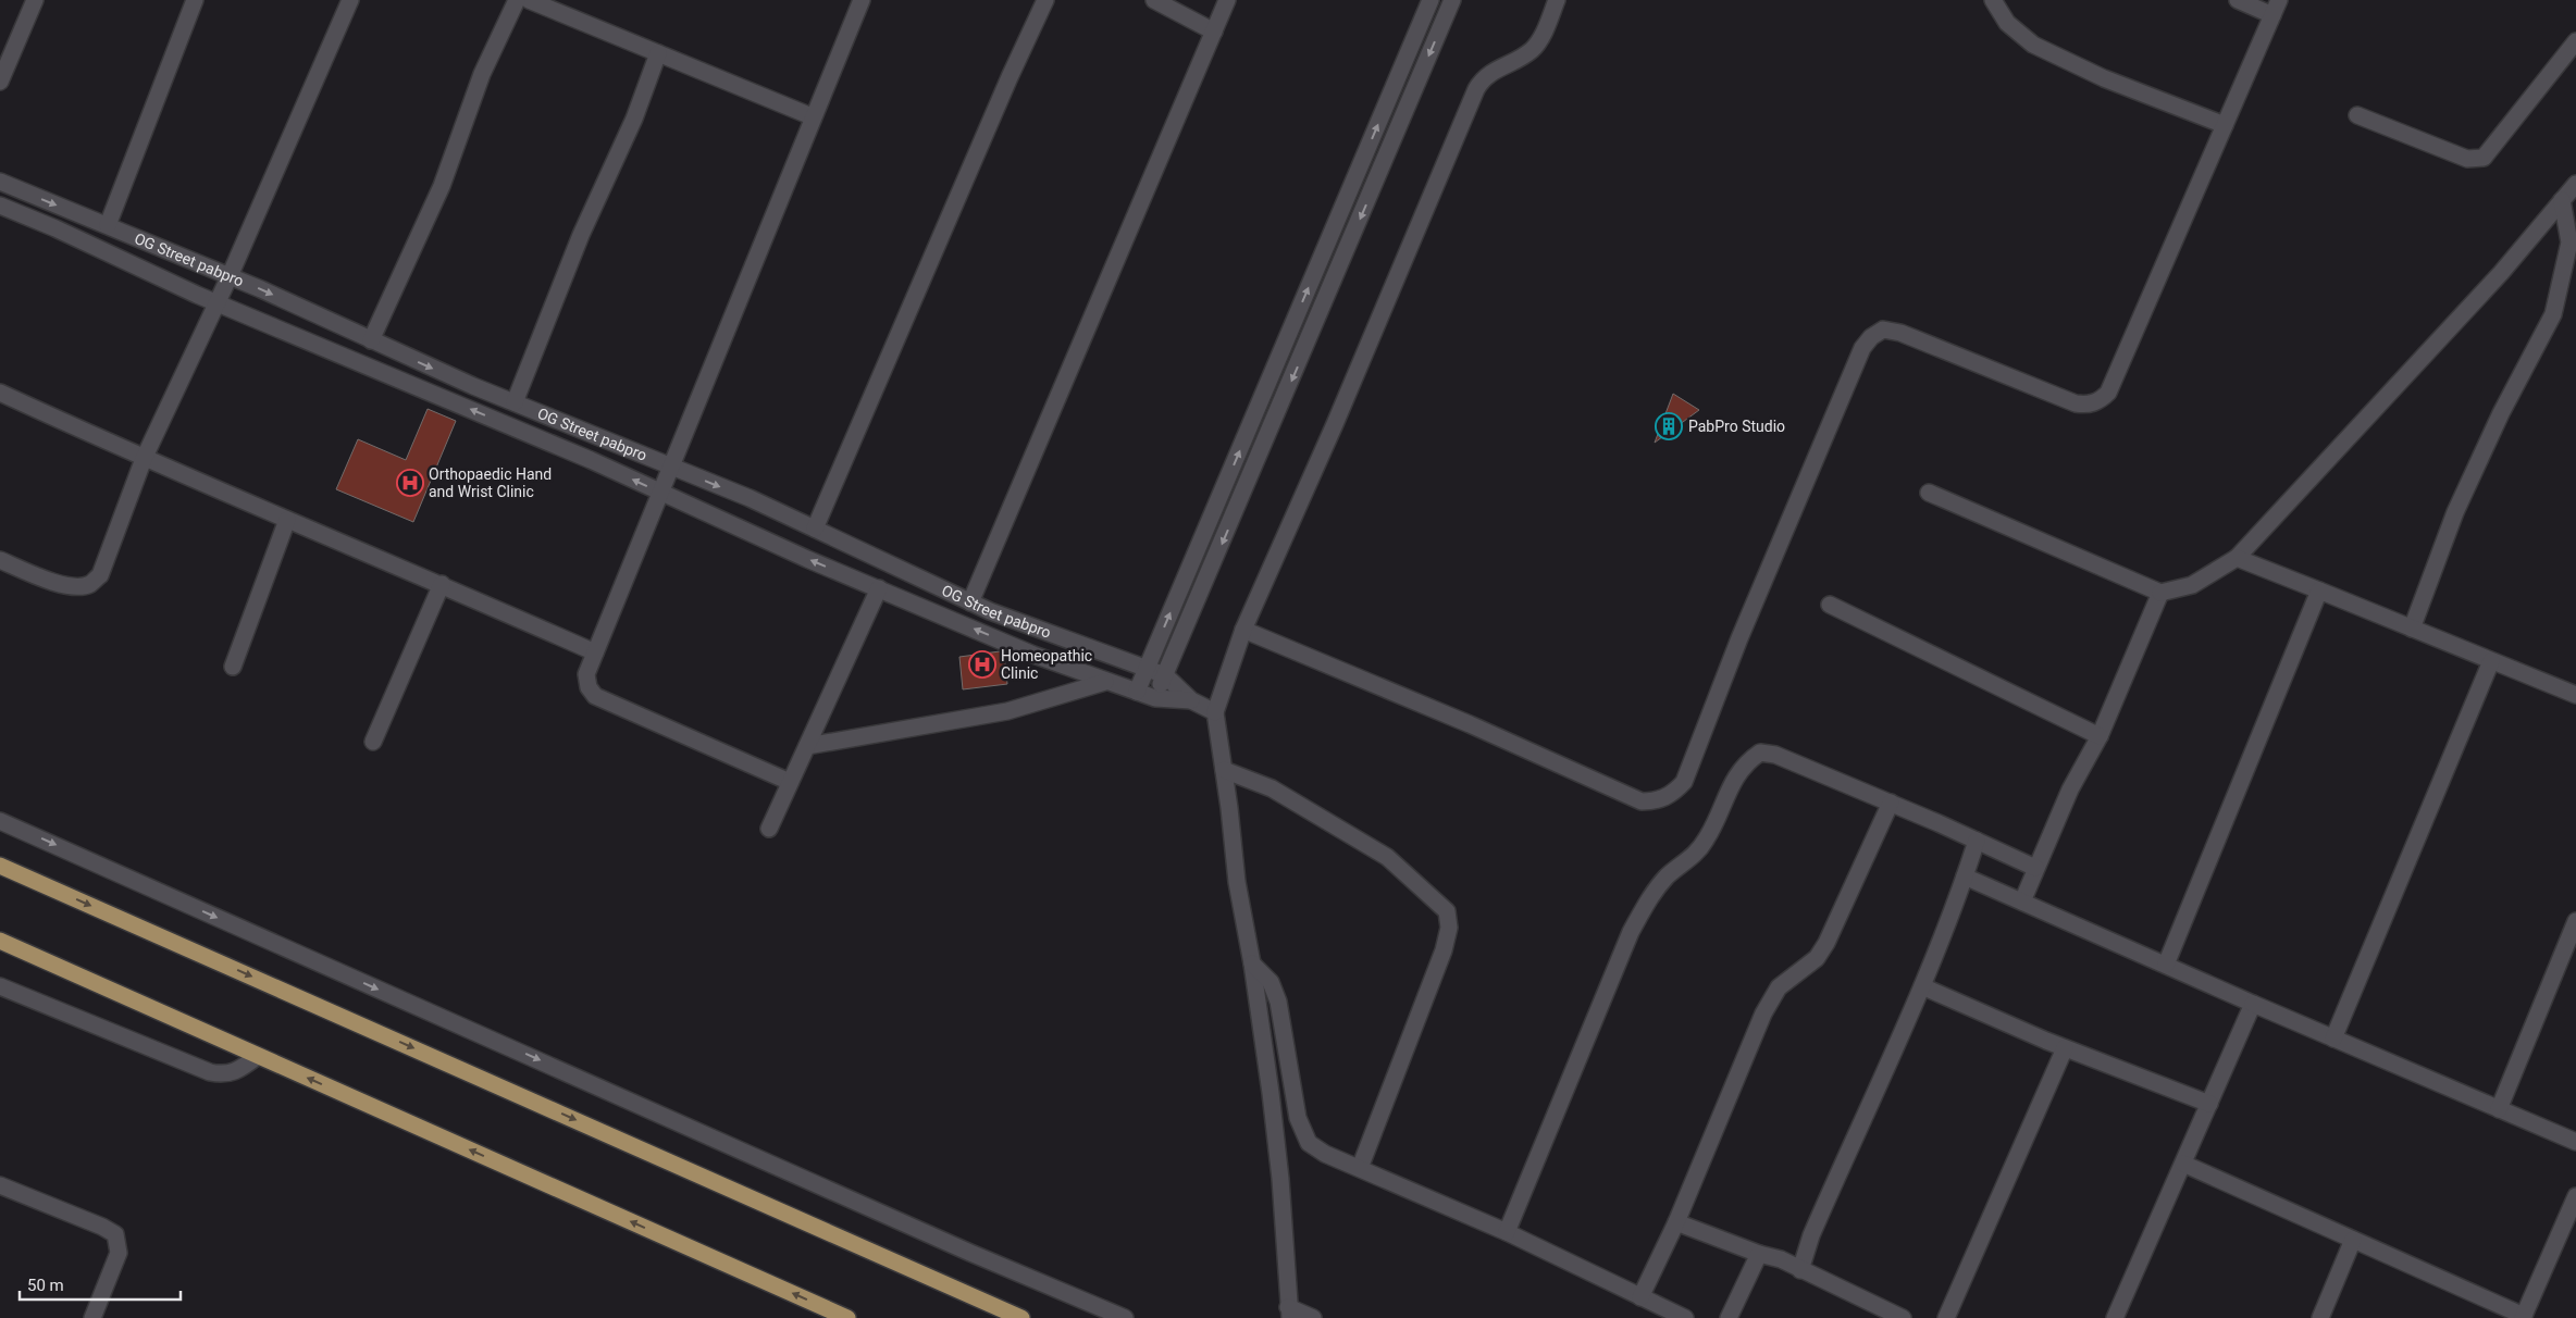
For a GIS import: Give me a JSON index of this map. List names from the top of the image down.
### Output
{
  "streets": {
    "street": ["OG Street pabpro"]
  },
  "places": {
    "building": ["PabPro Studio"],
    "hospital": ["Orthopaedic Hand and Wrist Clinic", "Homeopathic Clinic"]
  },
  "scale_bar": "50 m"
}
